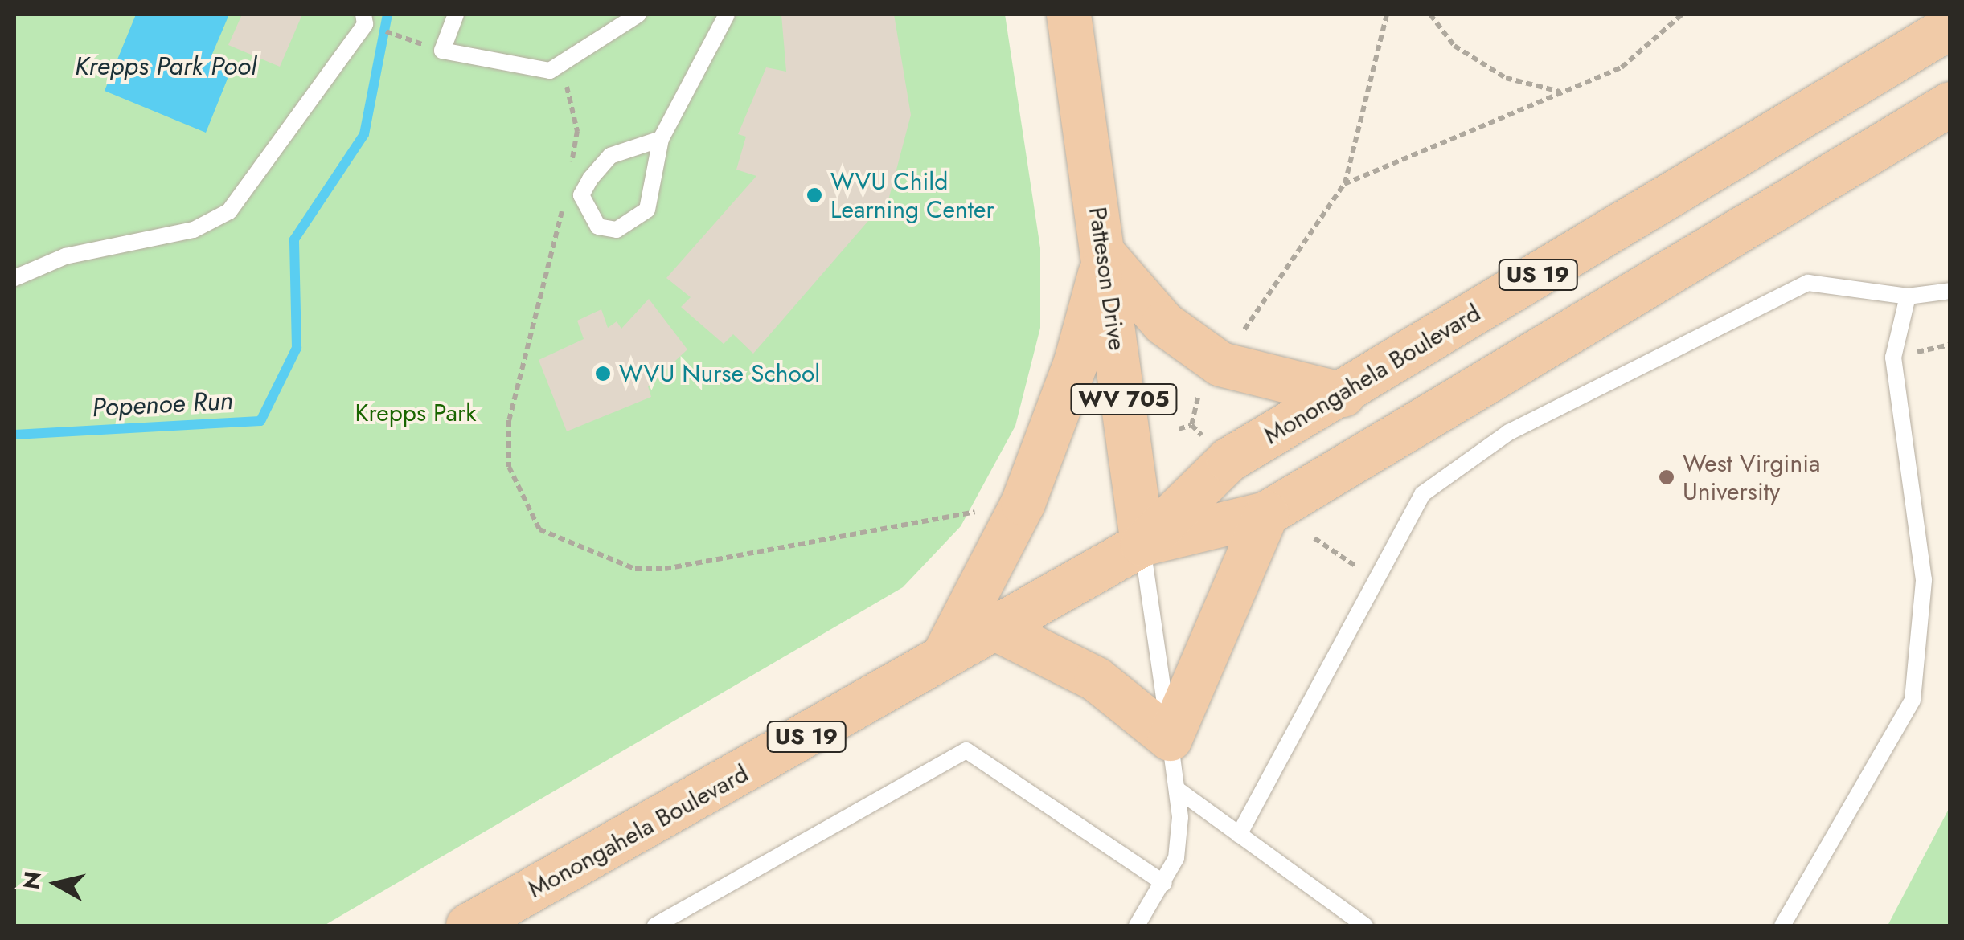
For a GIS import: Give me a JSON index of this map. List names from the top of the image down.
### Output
{
  "streets": {
    "main road": [
      "US 19",
      "Patteson Drive",
      "Monongahela Boulevard",
      "WV 705"
    ]
  },
  "crossings": [
    ["Patteson Drive", "Monongahela Boulevard"]
  ],
  "water": ["Krepps Park Pool", "Popenoe Run"],
  "parks": ["Krepps Park"],
  "places": ["WVU Child Learning Center", "WVU Nurse School", "West Virginia University"],
  "north": "left"
}
